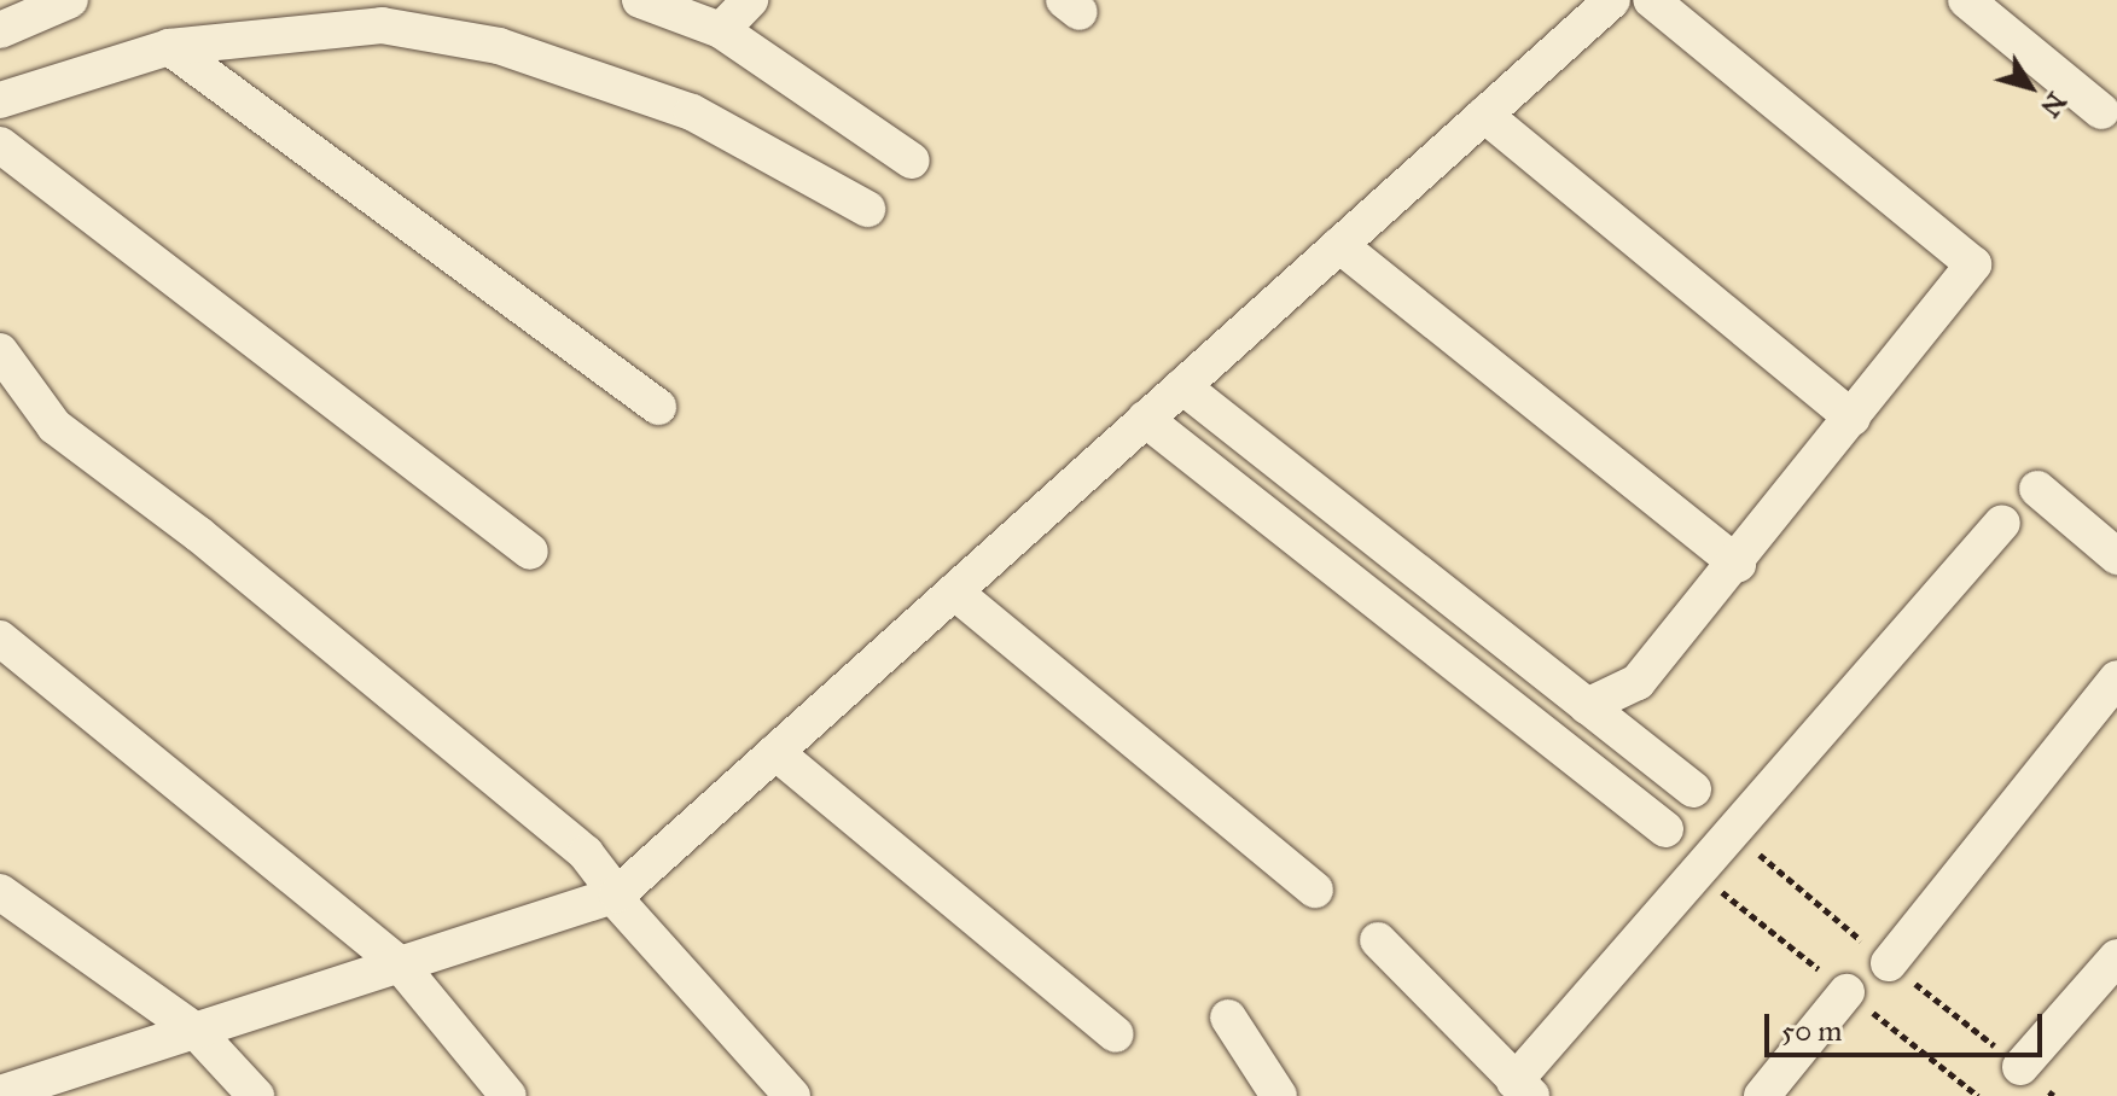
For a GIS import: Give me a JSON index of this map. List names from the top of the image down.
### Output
{
  "scale_bar": "50 m",
  "north": "bottom right"
}
